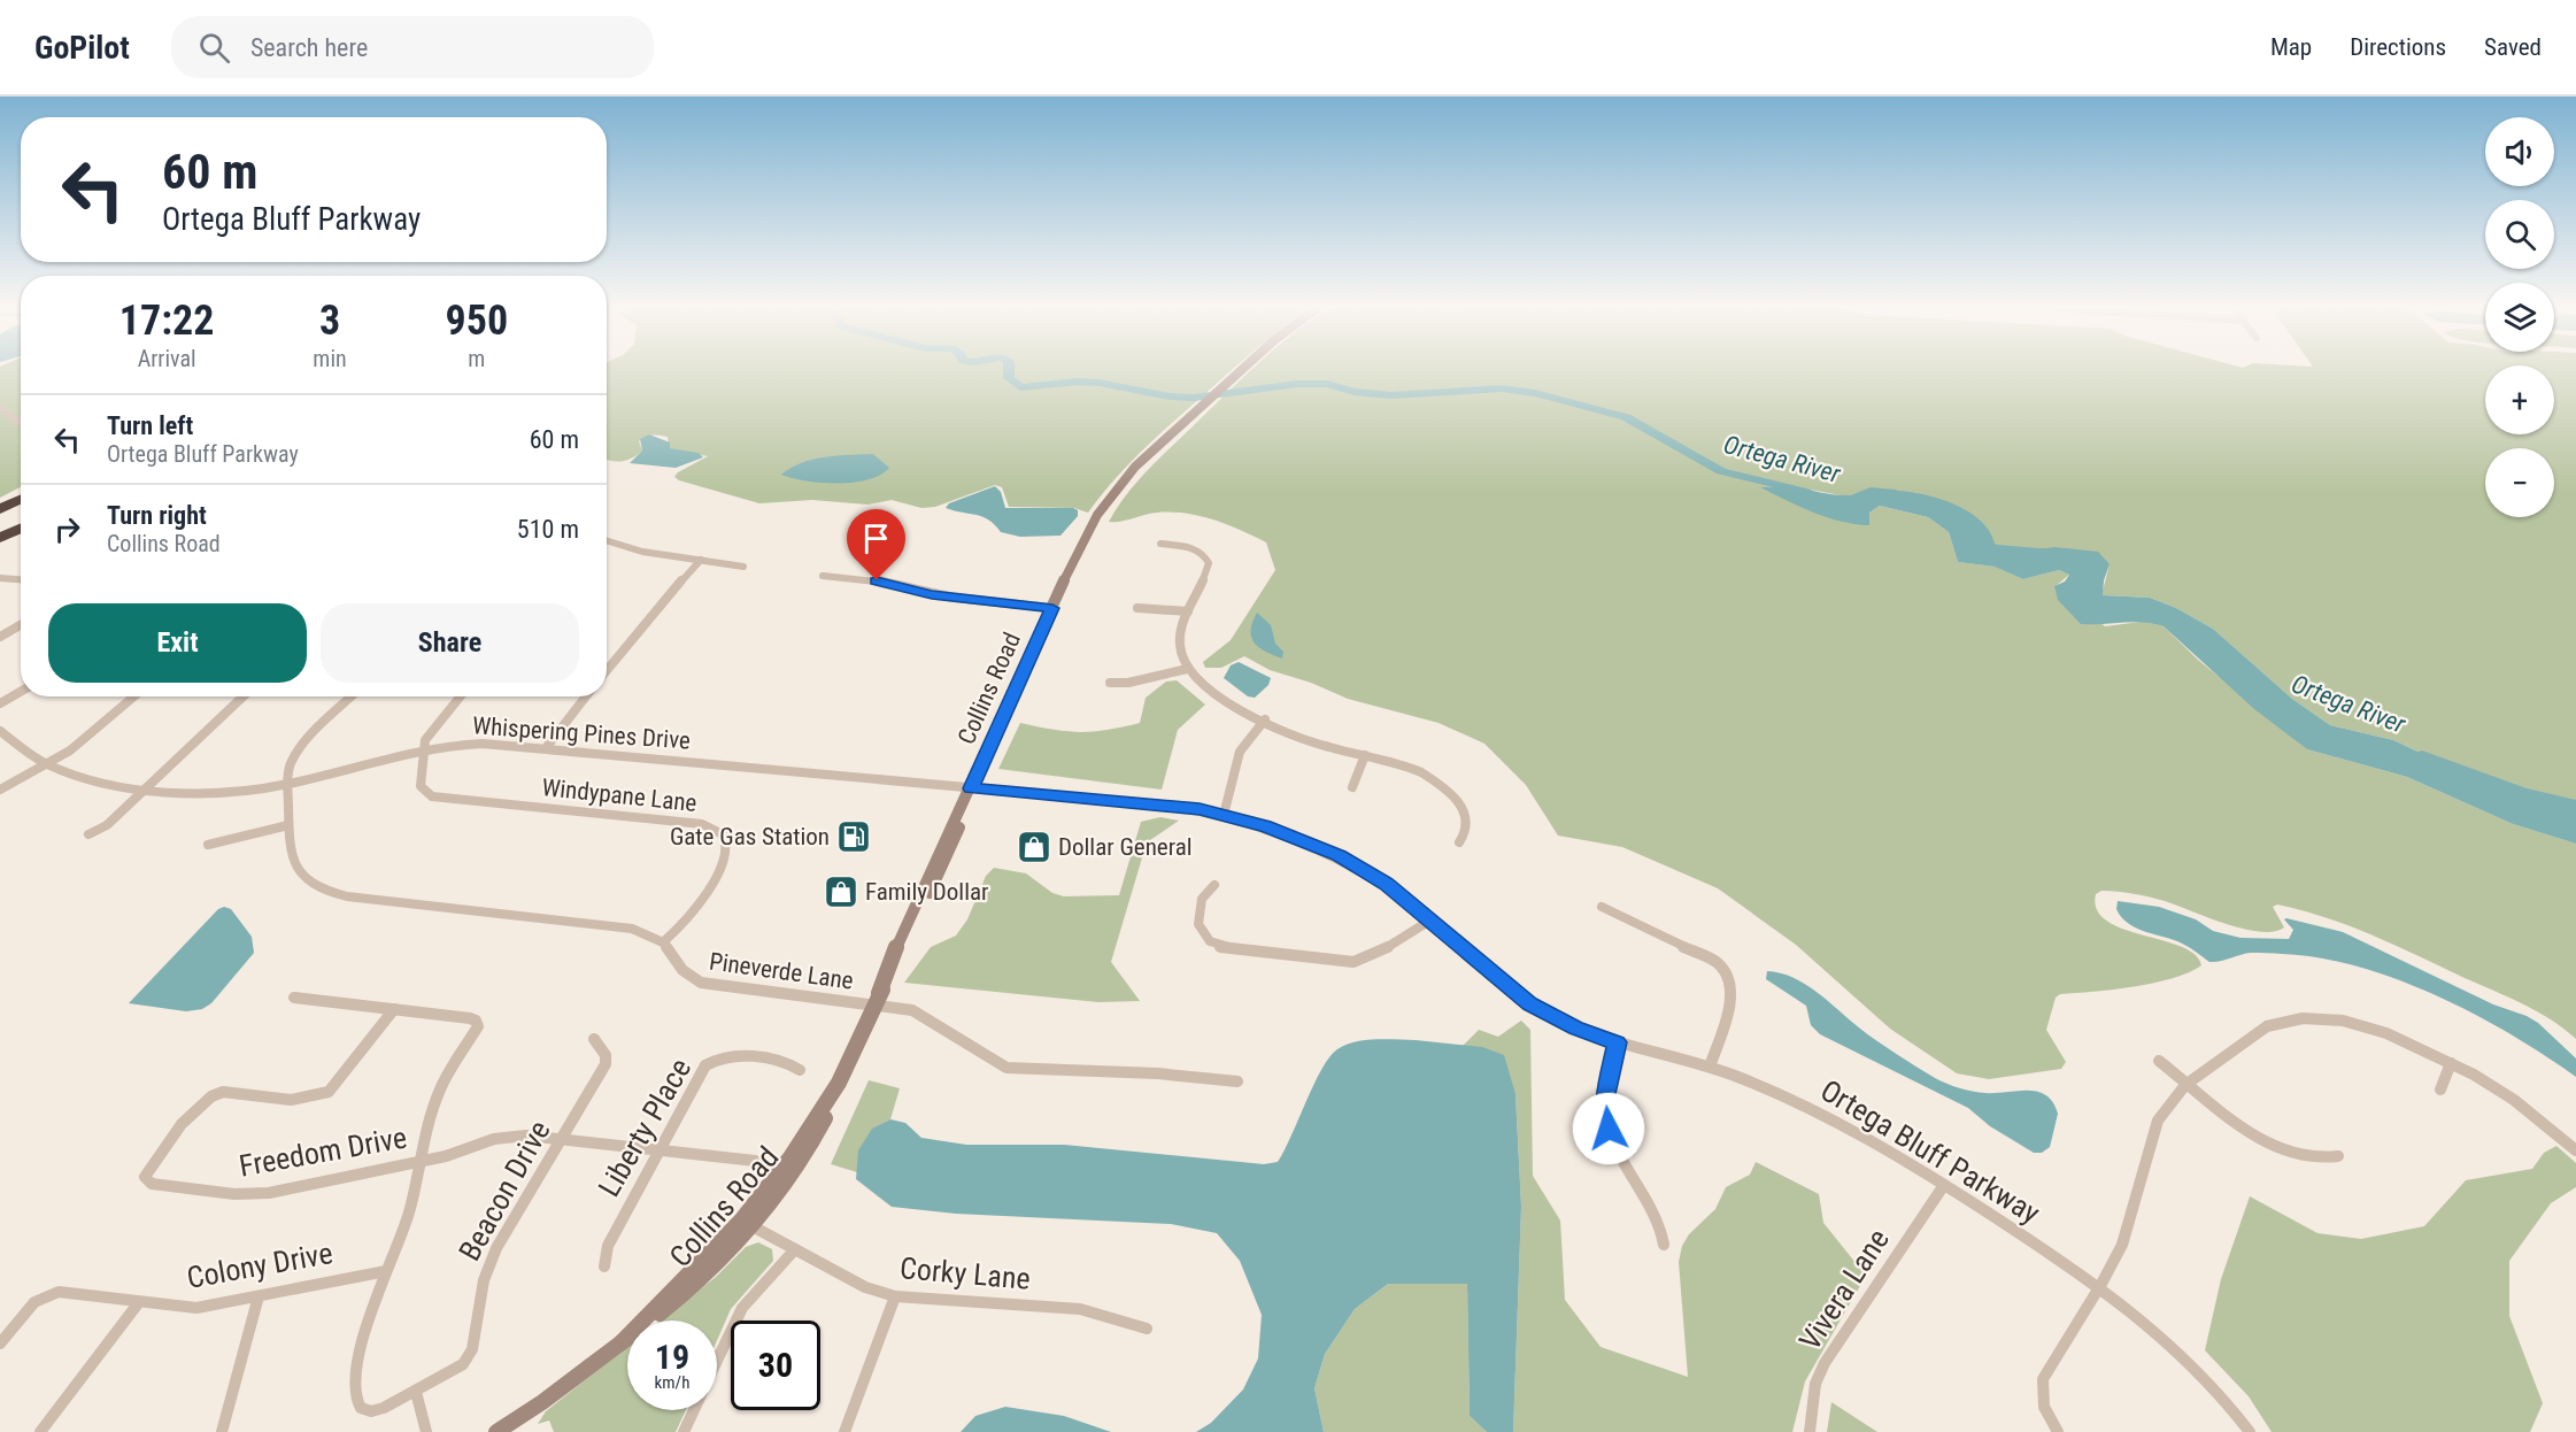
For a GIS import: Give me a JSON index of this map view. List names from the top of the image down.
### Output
{
  "streets": {
    "street": [
      "Collins Road",
      "Whispering Pines Drive",
      "Windypane Lane",
      "Pineverde Lane",
      "Liberty Place",
      "Freedom Drive",
      "Ortega Bluff Parkway",
      "Beacon Drive",
      "Colony Drive",
      "Corky Lane",
      "Vivera Lane"
    ]
  },
  "crossings": [
    ["Collins Road", "Whispering Pines Drive"],
    ["Collins Road", "Pineverde Lane"],
    ["Collins Road", "Ortega Bluff Parkway"],
    ["Collins Road", "Corky Lane"],
    ["Whispering Pines Drive", "Windypane Lane"],
    ["Whispering Pines Drive", "Ortega Bluff Parkway"],
    ["Windypane Lane", "Pineverde Lane"],
    ["Liberty Place", "Freedom Drive"],
    ["Freedom Drive", "Beacon Drive"],
    ["Ortega Bluff Parkway", "Vivera Lane"],
    ["Beacon Drive", "Colony Drive"]
  ],
  "water": ["Ortega River"],
  "places": {
    "fuel station": ["Gate Gas Station"],
    "shop": ["Dollar General", "Family Dollar"]
  },
  "page": {
    "header": "GoPilot",
    "search": "Search here",
    "nav": ["Map", "Directions", "Saved"],
    "map_buttons": ["+", "−"],
    "turn": ["60 m", "Ortega Bluff Parkway"],
    "eta": [
      "17:22",
      "Arrival",
      "3",
      "min",
      "950",
      "m"
    ],
    "list": [
      {
        "name": "Turn left",
        "note": "Ortega Bluff Parkway",
        "value": "60 m"
      },
      {
        "name": "Turn right",
        "note": "Collins Road",
        "value": "510 m"
      }
    ],
    "buttons": ["Exit", "Share"],
    "speed": "19 km/h",
    "limit": "30"
  }
}
